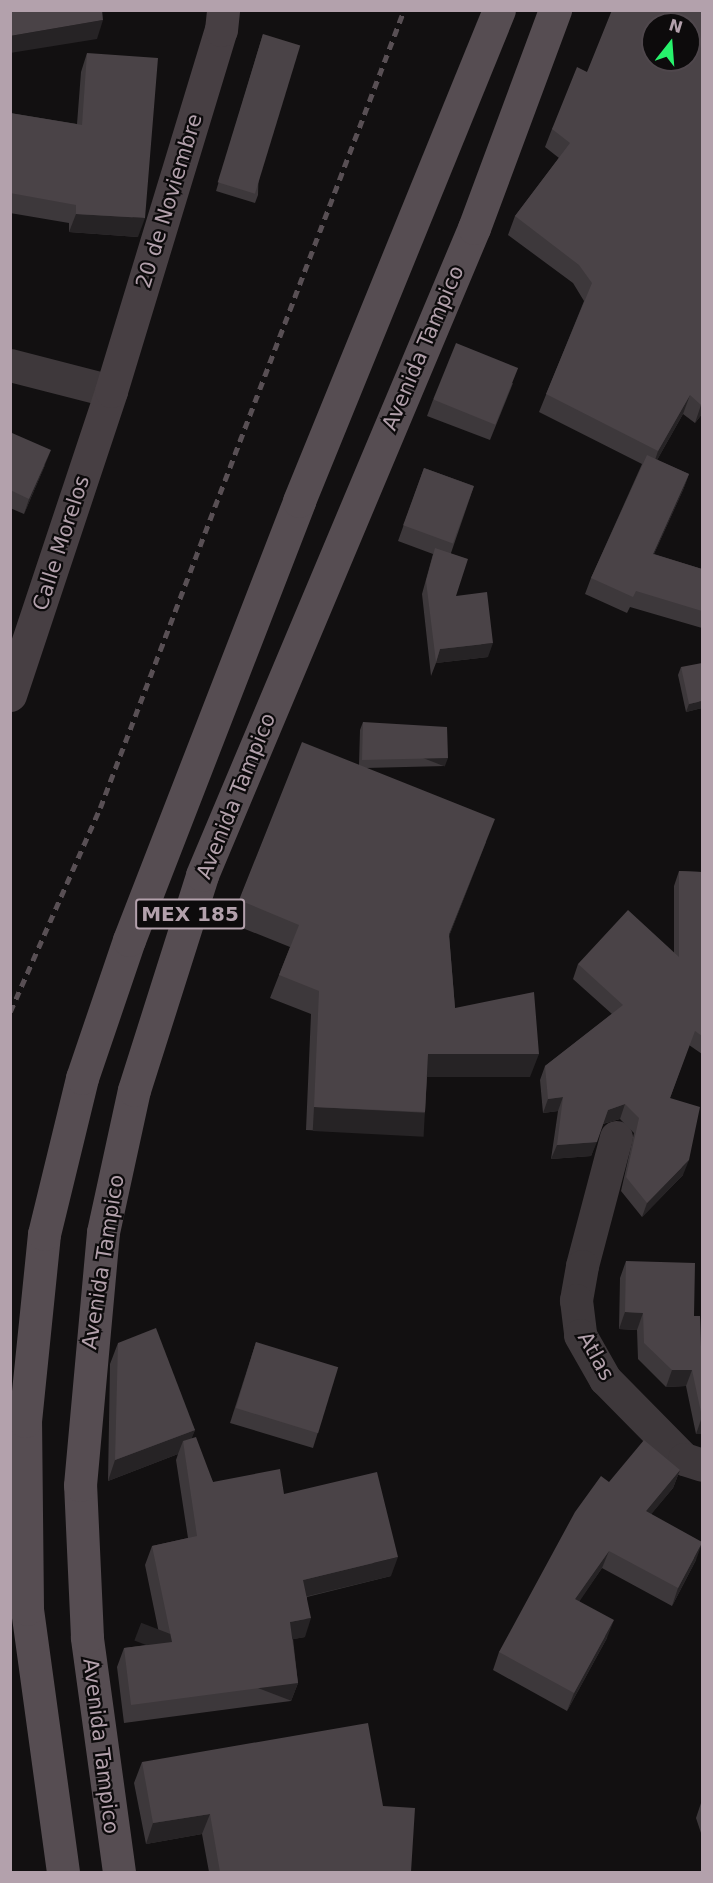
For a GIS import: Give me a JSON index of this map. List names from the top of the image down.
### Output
{
  "streets": {
    "main road": ["Avenida Tampico", "MEX 185"],
    "street": ["20 de Noviembre", "Calle Morelos", "Atlas"]
  },
  "crossings": [
    ["20 de Noviembre", "Calle Morelos"]
  ],
  "north": "top"
}
